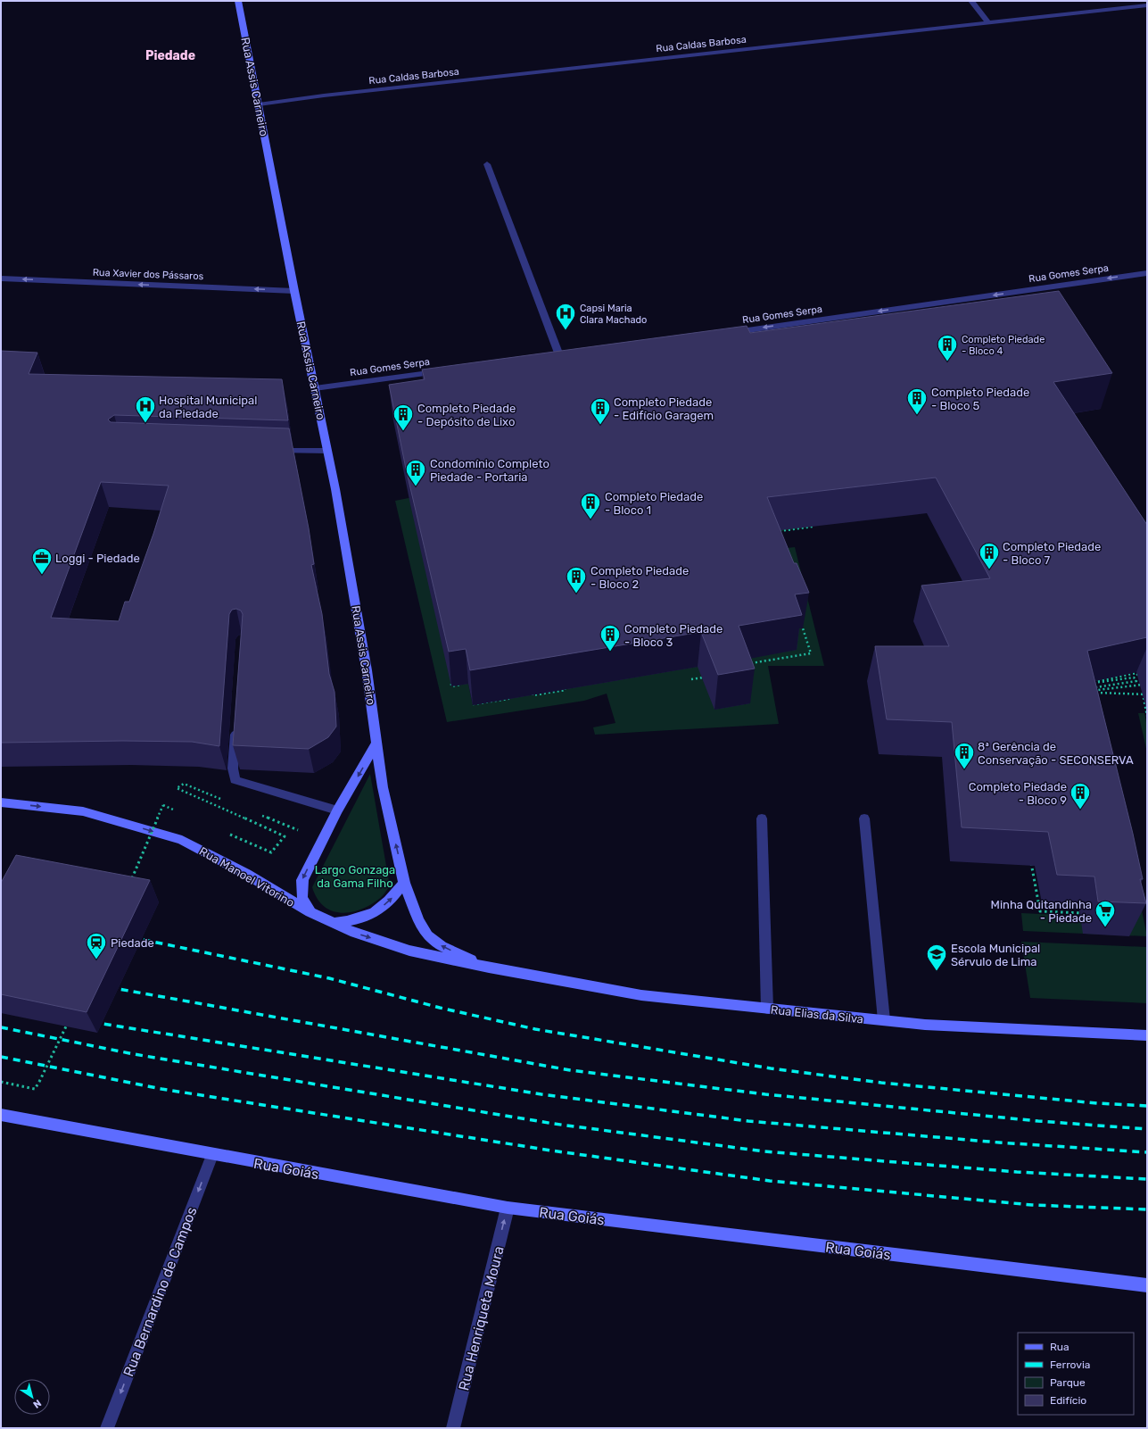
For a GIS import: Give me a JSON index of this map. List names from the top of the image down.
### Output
{
  "streets": {
    "street": [
      "Rua Caldas Barbosa",
      "Rua Assis Carneiro",
      "Rua Gomes Serpa",
      "Rua Xavier dos Pássaros",
      "Rua Manoel Vitorino",
      "Rua Elias da Silva",
      "Rua Goiás",
      "Rua Bernardino de Campos",
      "Rua Henriqueta Moura"
    ]
  },
  "crossings": [
    ["Rua Caldas Barbosa", "Rua Assis Carneiro"],
    ["Rua Assis Carneiro", "Rua Gomes Serpa"],
    ["Rua Assis Carneiro", "Rua Xavier dos Pássaros"],
    ["Rua Assis Carneiro", "Rua Manoel Vitorino"],
    ["Rua Assis Carneiro", "Rua Elias da Silva"],
    ["Rua Manoel Vitorino", "Rua Elias da Silva"],
    ["Rua Goiás", "Rua Bernardino de Campos"],
    ["Rua Goiás", "Rua Henriqueta Moura"]
  ],
  "one_way": [
    "Rua Gomes Serpa",
    "Rua Xavier dos Pássaros",
    "Rua Manoel Vitorino",
    "Rua Bernardino de Campos",
    "Rua Henriqueta Moura"
  ],
  "districts": ["Piedade"],
  "parks": ["Largo Gonzaga da Gama Filho"],
  "places": {
    "hospital": ["Capsi Maria Clara Machado", "Hospital Municipal da Piedade"],
    "building": [
      "Completo Piedade - Bloco 4",
      "Completo Piedade - Bloco 5",
      "Completo Piedade - Edifício Garagem",
      "Completo Piedade - Depósito de Lixo",
      "Condomínio Completo Piedade - Portaria",
      "Completo Piedade - Bloco 1",
      "Completo Piedade - Bloco 7",
      "Completo Piedade - Bloco 2",
      "Completo Piedade - Bloco 3",
      "8ª Gerência de Conservação - SECONSERVA",
      "Completo Piedade - Bloco 9"
    ],
    "office": ["Loggi - Piedade"],
    "supermarket": ["Minha Quitandinha - Piedade"],
    "station": ["Piedade"],
    "school or university": ["Escola Municipal Sérvulo de Lima"]
  },
  "legend": [
    "Rua",
    "Ferrovia",
    "Parque",
    "Edifício"
  ],
  "north": "bottom right"
}
